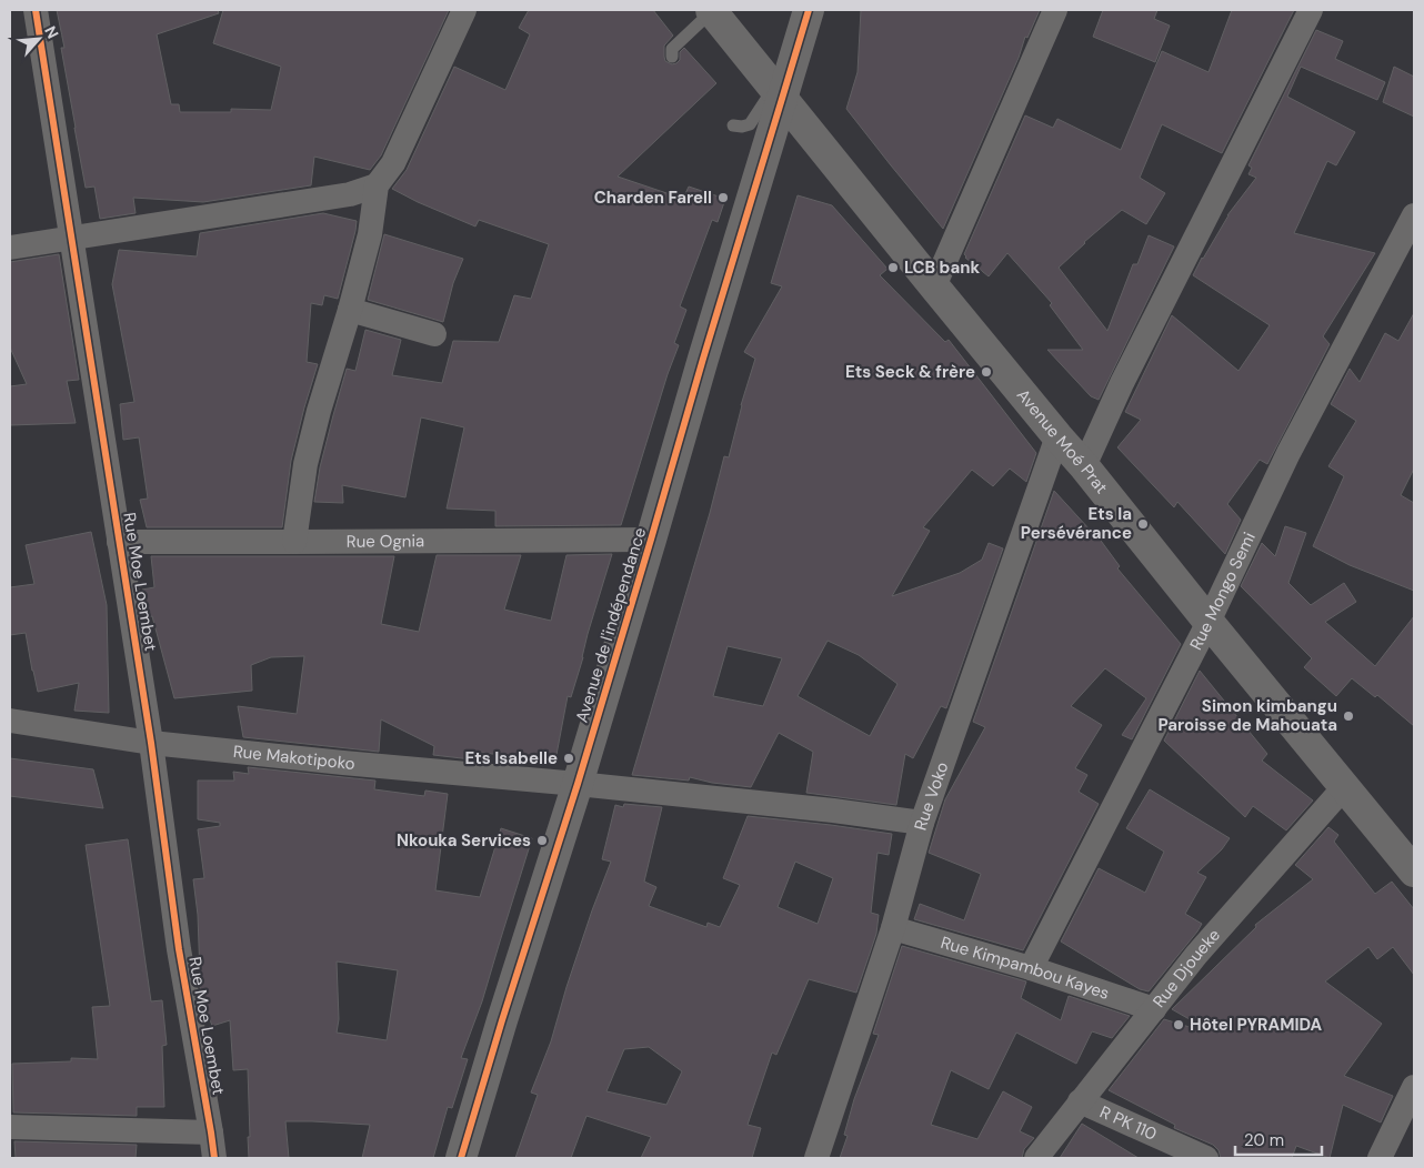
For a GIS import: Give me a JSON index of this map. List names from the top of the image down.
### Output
{
  "streets": {
    "street": [
      "Avenue Moé Prat",
      "Rue Ognia",
      "Rue Moe Loembet",
      "Rue Mongo Semi",
      "Avenue de l'indépendance",
      "Rue Makotipoko",
      "Rue Voko",
      "Rue Kimpambou Kayes",
      "Rue Djoueke",
      "R PK 110"
    ]
  },
  "crossings": [
    ["Avenue Moé Prat", "Rue Mongo Semi"],
    ["Avenue Moé Prat", "Avenue de l'indépendance"],
    ["Avenue Moé Prat", "Rue Voko"],
    ["Avenue Moé Prat", "Rue Djoueke"],
    ["Rue Ognia", "Rue Moe Loembet"],
    ["Rue Ognia", "Avenue de l'indépendance"],
    ["Rue Moe Loembet", "Rue Makotipoko"],
    ["Rue Mongo Semi", "Rue Kimpambou Kayes"],
    ["Avenue de l'indépendance", "Rue Makotipoko"],
    ["Rue Makotipoko", "Rue Voko"],
    ["Rue Voko", "Rue Kimpambou Kayes"],
    ["Rue Kimpambou Kayes", "Rue Djoueke"],
    ["Rue Djoueke", "R PK 110"]
  ],
  "places": [
    "Charden Farell",
    "LCB bank",
    "Ets Seck & frère",
    "Ets la Persévérance",
    "Simon kimbangu Paroisse de Mahouata",
    "Ets Isabelle",
    "Nkouka Services",
    "Hôtel PYRAMIDA"
  ],
  "scale_bar": "20 m",
  "north": "top right"
}
